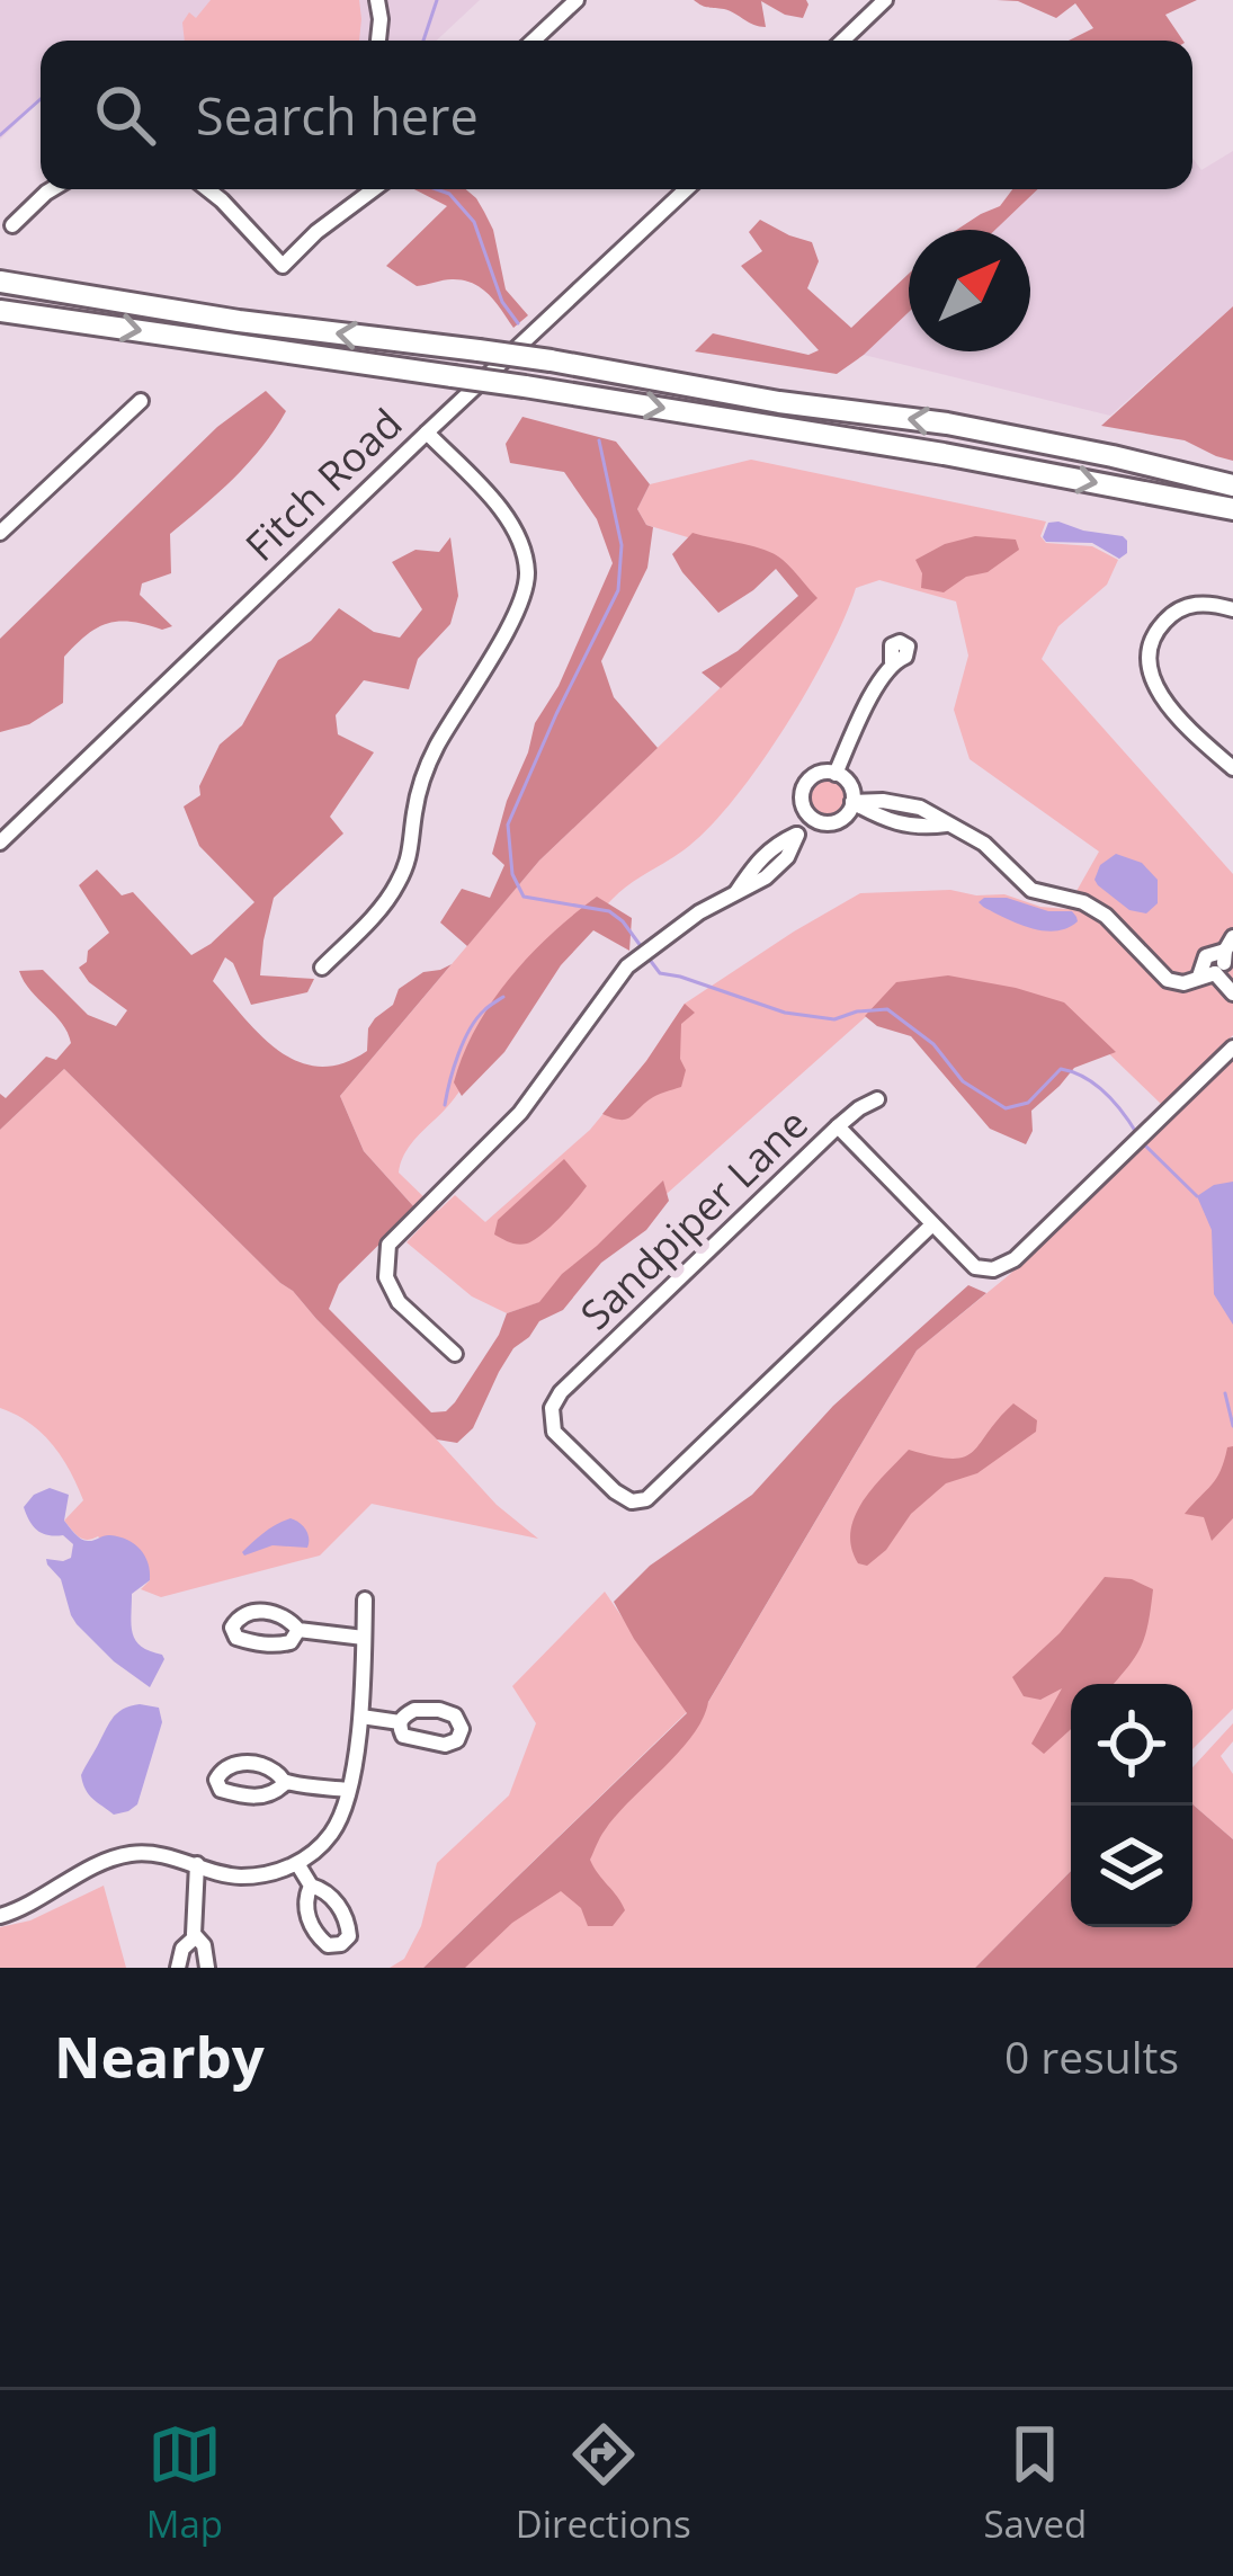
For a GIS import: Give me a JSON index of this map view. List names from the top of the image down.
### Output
{
  "streets": {
    "street": ["Fitch Road", "Sandpiper Lane"]
  },
  "north": "top right",
  "page": {
    "search": "Search here",
    "heading": ["Nearby", "0 results"],
    "nav": ["Map", "Directions", "Saved"]
  }
}
